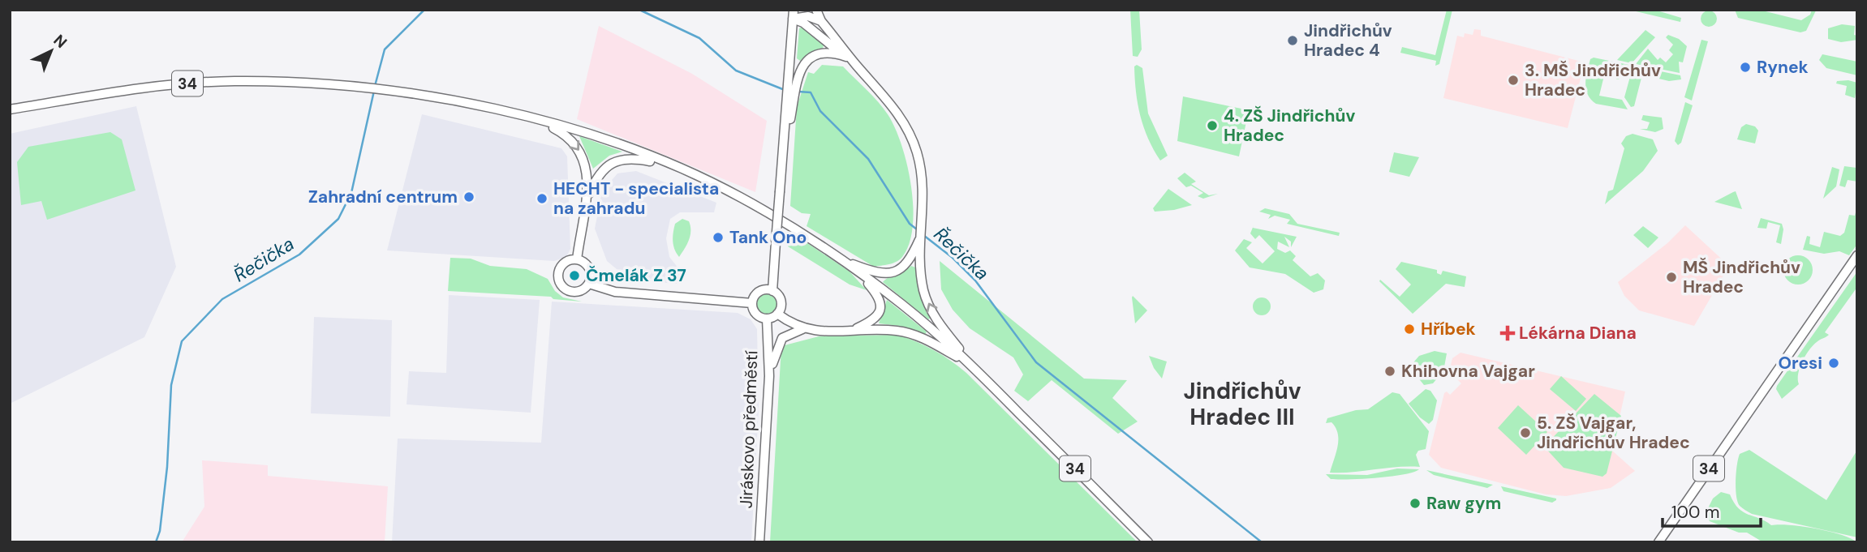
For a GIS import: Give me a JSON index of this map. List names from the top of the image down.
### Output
{
  "streets": {
    "main road": ["34", "Jiráskovo předměstí"]
  },
  "districts": ["Jindřichův Hradec III"],
  "water": ["Řečička"],
  "places": {
    "other": [
      "Jindřichův Hradec 4",
      "Rynek",
      "3. MŠ Jindřichův Hradec",
      "4. ZŠ Jindřichův Hradec",
      "Zahradní centrum",
      "HECHT - specialista na zahradu",
      "Tank Ono",
      "Čmelák Z 37",
      "MŠ Jindřichův Hradec",
      "Hříbek",
      "Oresi",
      "Khihovna Vajgar",
      "5. ZŠ Vajgar, Jindřichův Hradec",
      "Raw gym"
    ],
    "health": ["Lékárna Diana"]
  },
  "scale_bar": "100 m",
  "north": "top right"
}
